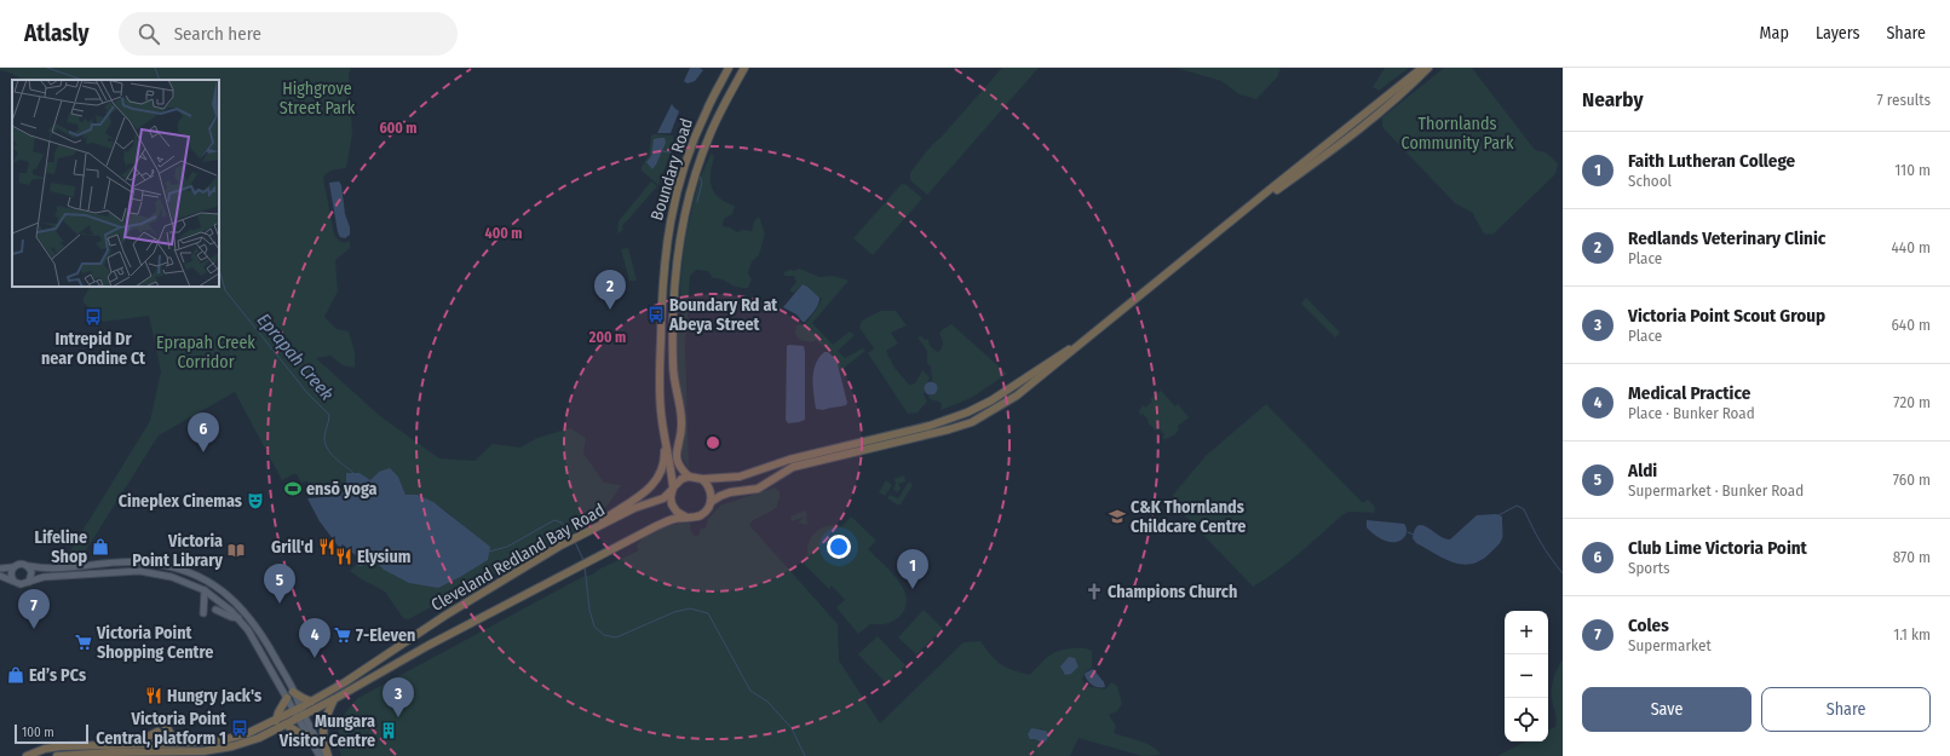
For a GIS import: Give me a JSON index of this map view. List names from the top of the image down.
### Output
{
  "streets": {
    "highway": ["Boundary Road", "Cleveland Redland Bay Road"]
  },
  "crossings": [
    ["Boundary Road", "Cleveland Redland Bay Road"]
  ],
  "water": ["Eprapah Creek"],
  "parks": ["Highgrove Street Park", "Thornlands Community Park", "Eprapah Creek Corridor"],
  "places": {
    "bus stop": ["Boundary Rd at Abeya Street", "Intrepid Dr near Ondine Ct", "Victoria Point Central, platform 1"],
    "sports": ["ensō yoga"],
    "theatre": ["Cineplex Cinemas"],
    "school or university": ["C&K Thornlands Childcare Centre"],
    "shop": ["Lifeline Shop", "Ed’s PCs"],
    "restaurant": ["Grill'd", "Elysium", "Hungry Jack's"],
    "library": ["Victoria Point Library"],
    "church": ["Champions Church"],
    "supermarket": ["7-Eleven", "Victoria Point Shopping Centre"],
    "building": ["Mungara Visitor Centre"]
  },
  "scale_bar": "100 m",
  "page": {
    "header": "Atlasly",
    "search": "Search here",
    "nav": ["Map", "Layers", "Share"],
    "heading": ["Nearby", "7 results"],
    "list": [
      {
        "mark": "1",
        "name": "Faith Lutheran College",
        "note": "School",
        "value": "110 m"
      },
      {
        "mark": "2",
        "name": "Redlands Veterinary Clinic",
        "note": "Place",
        "value": "440 m"
      },
      {
        "mark": "3",
        "name": "Victoria Point Scout Group",
        "note": "Place",
        "value": "640 m"
      },
      {
        "mark": "4",
        "name": "Medical Practice",
        "note": "Place · Bunker Road",
        "value": "720 m"
      },
      {
        "mark": "5",
        "name": "Aldi",
        "note": "Supermarket · Bunker Road",
        "value": "760 m"
      },
      {
        "mark": "6",
        "name": "Club Lime Victoria Point",
        "note": "Sports",
        "value": "870 m"
      },
      {
        "mark": "7",
        "name": "Coles",
        "note": "Supermarket",
        "value": "1.1 km"
      }
    ],
    "pins": [
      "2",
      "6",
      "1",
      "5",
      "7",
      "4",
      "3"
    ],
    "map_buttons": ["+", "−"],
    "buttons": ["Save", "Share"],
    "scale": "100 m"
  },
  "rings": ["600 m", "400 m", "200 m"]
}
